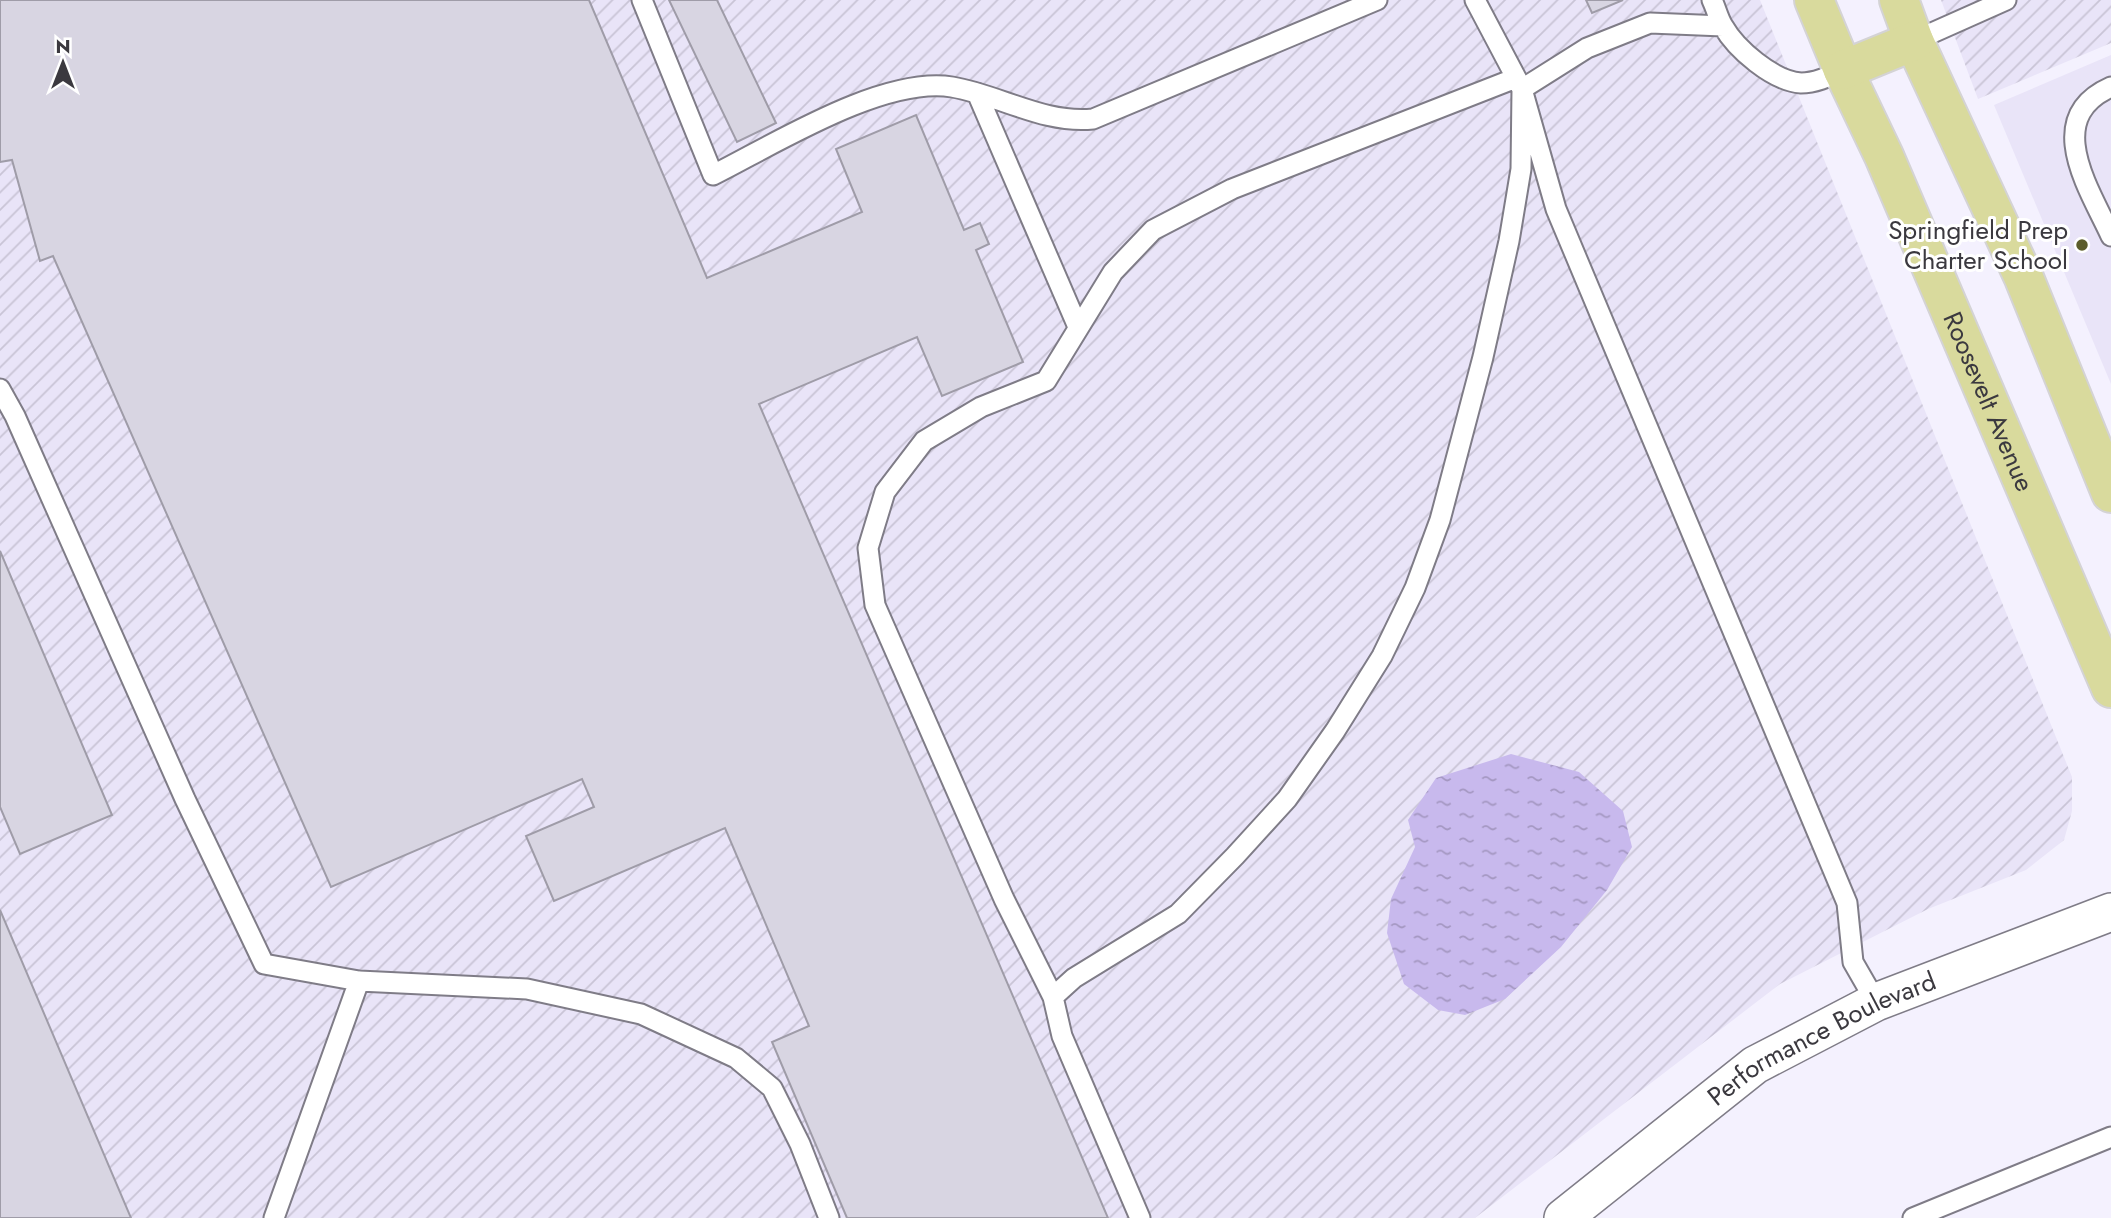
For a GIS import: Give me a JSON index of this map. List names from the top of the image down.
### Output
{
  "streets": {
    "main road": ["Roosevelt Avenue"],
    "street": ["Performance Boulevard"]
  },
  "places": ["Springfield Prep Charter School"],
  "north": "top"
}
